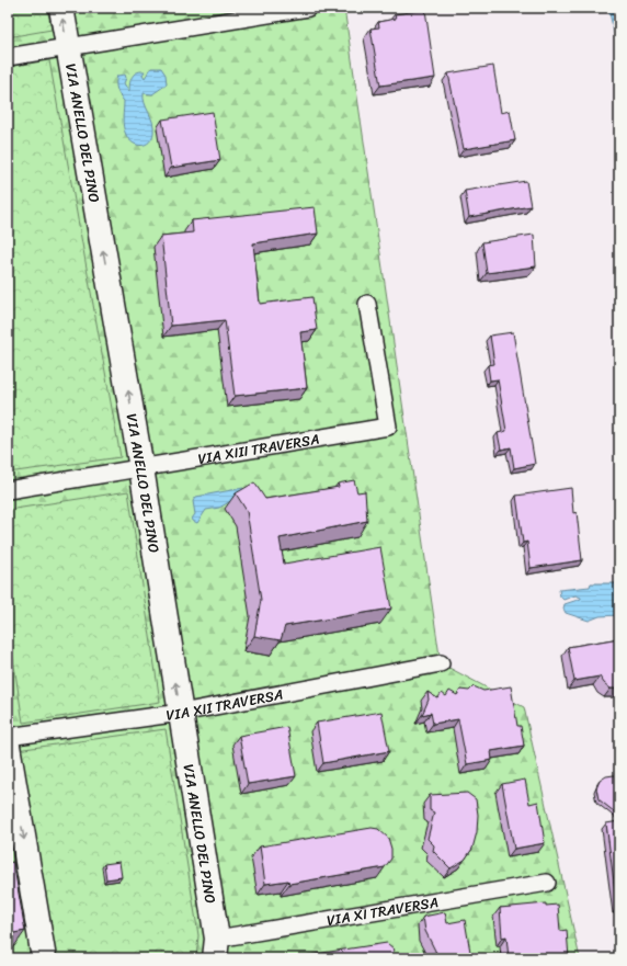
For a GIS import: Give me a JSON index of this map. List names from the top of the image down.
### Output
{
  "streets": {
    "street": [
      "VIA ANELLO DEL PINO",
      "VIA XIII TRAVERSA",
      "VIA XII TRAVERSA",
      "VIA XI TRAVERSA"
    ]
  },
  "crossings": [
    ["VIA ANELLO DEL PINO", "VIA XIII TRAVERSA"],
    ["VIA ANELLO DEL PINO", "VIA XII TRAVERSA"],
    ["VIA ANELLO DEL PINO", "VIA XI TRAVERSA"]
  ],
  "one_way": ["VIA ANELLO DEL PINO"]
}
